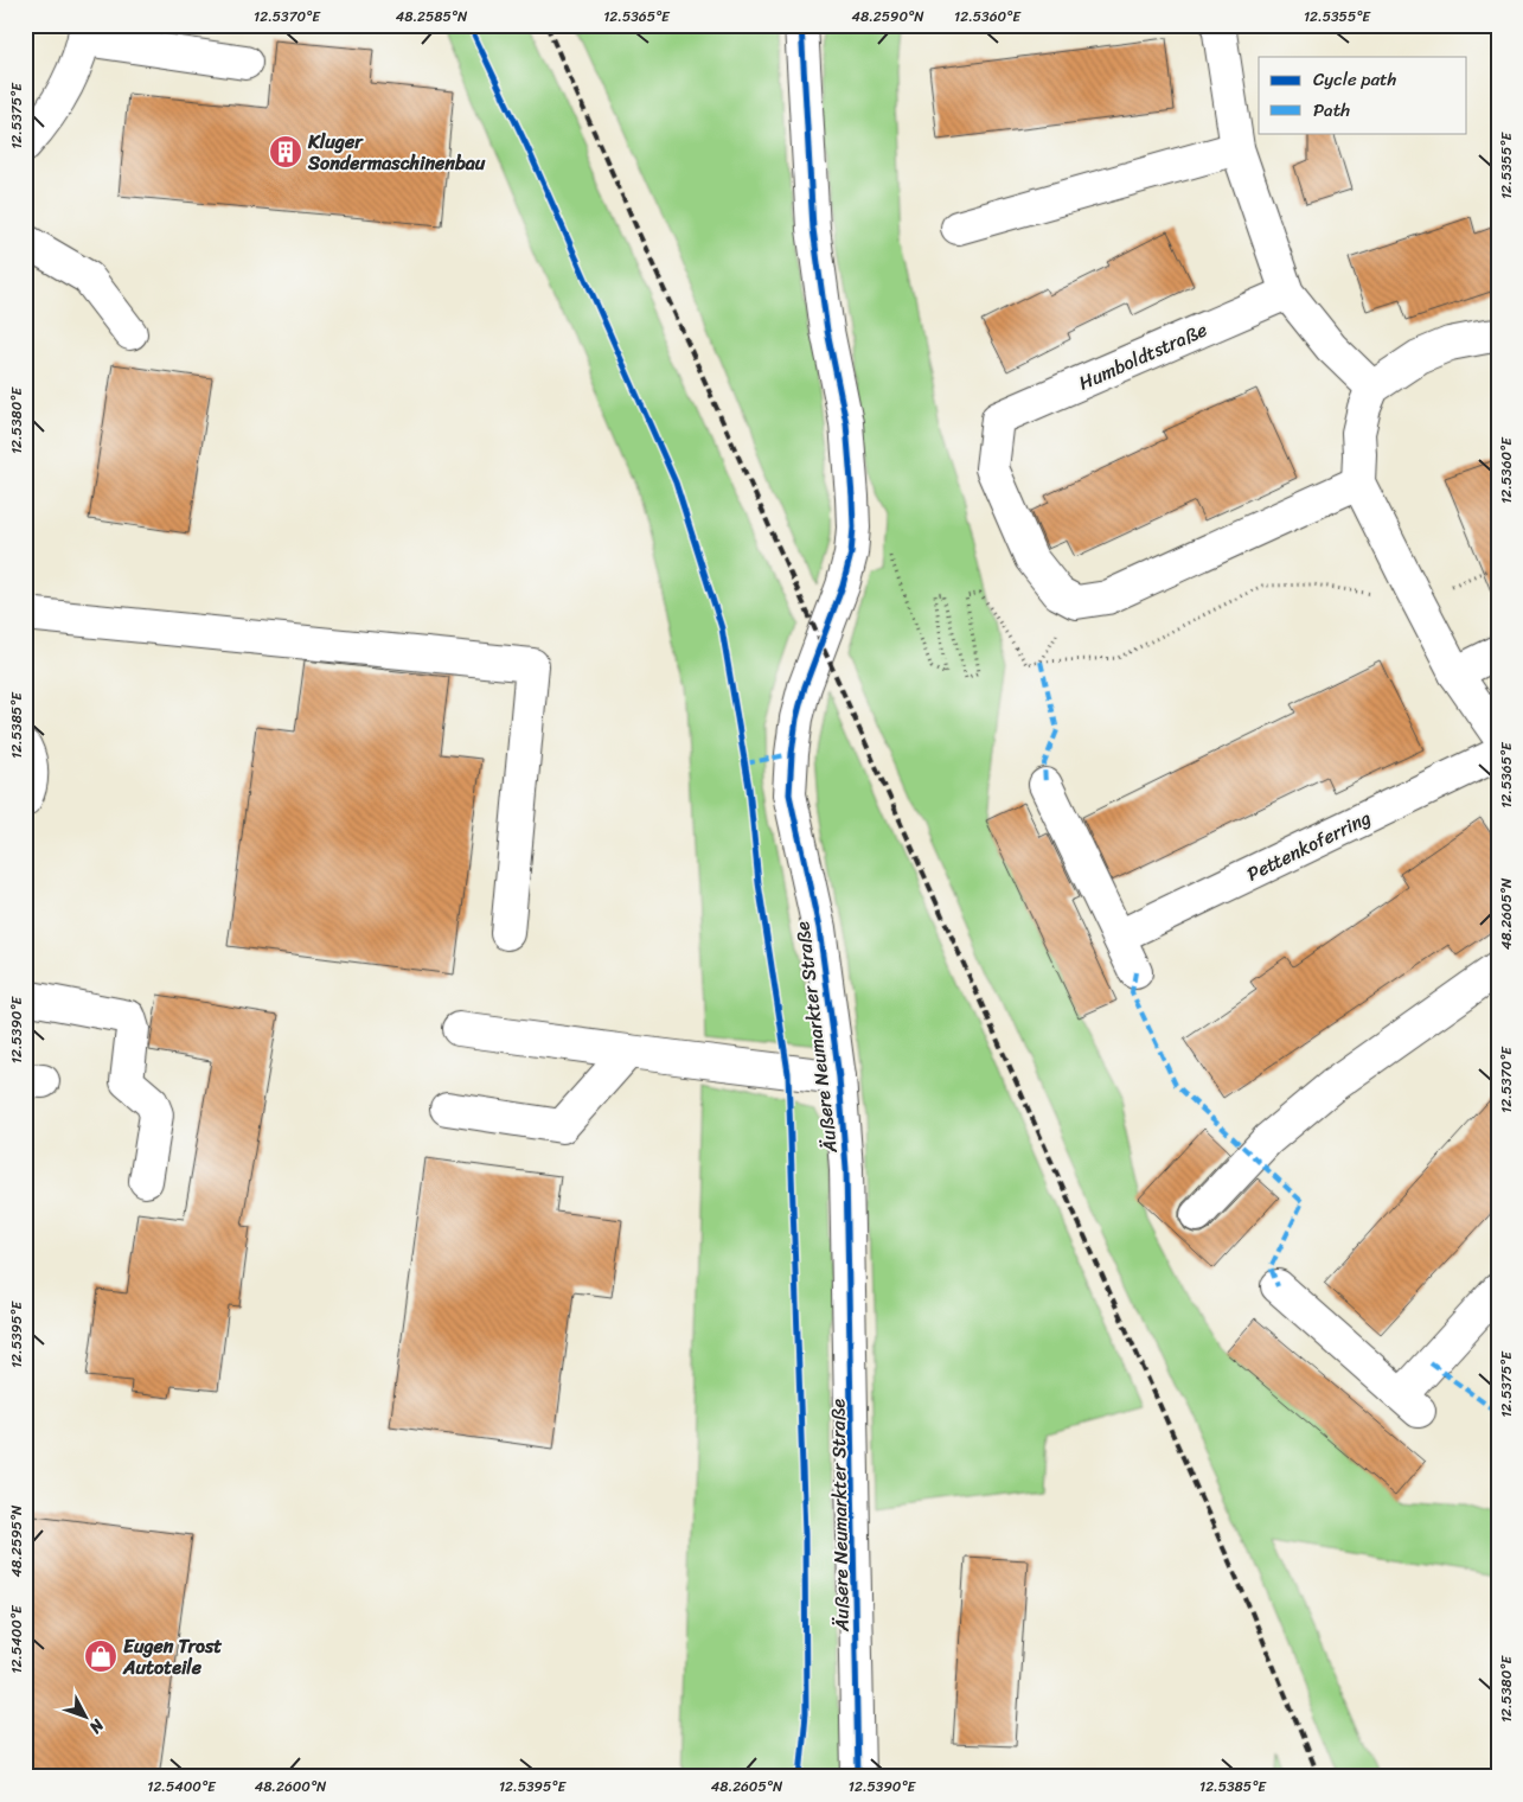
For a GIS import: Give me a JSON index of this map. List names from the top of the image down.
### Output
{
  "streets": {
    "street": ["Humboldtstraße", "Pettenkoferring", "Äußere Neumarkter Straße"]
  },
  "places": {
    "building": ["Kluger Sondermaschinenbau"],
    "shop": ["Eugen Trost Autoteile"]
  },
  "legend": ["Cycle path", "Path"],
  "north": "bottom right",
  "coordinates": [
    "12.5370°E",
    "48.2585°N",
    "12.5365°E",
    "48.2590°N",
    "12.5360°E",
    "12.5355°E",
    "12.5375°E",
    "12.5380°E",
    "12.5385°E",
    "48.2605°N",
    "12.5390°E",
    "12.5395°E",
    "48.2595°N",
    "12.5400°E",
    "48.2600°N"
  ]
}
